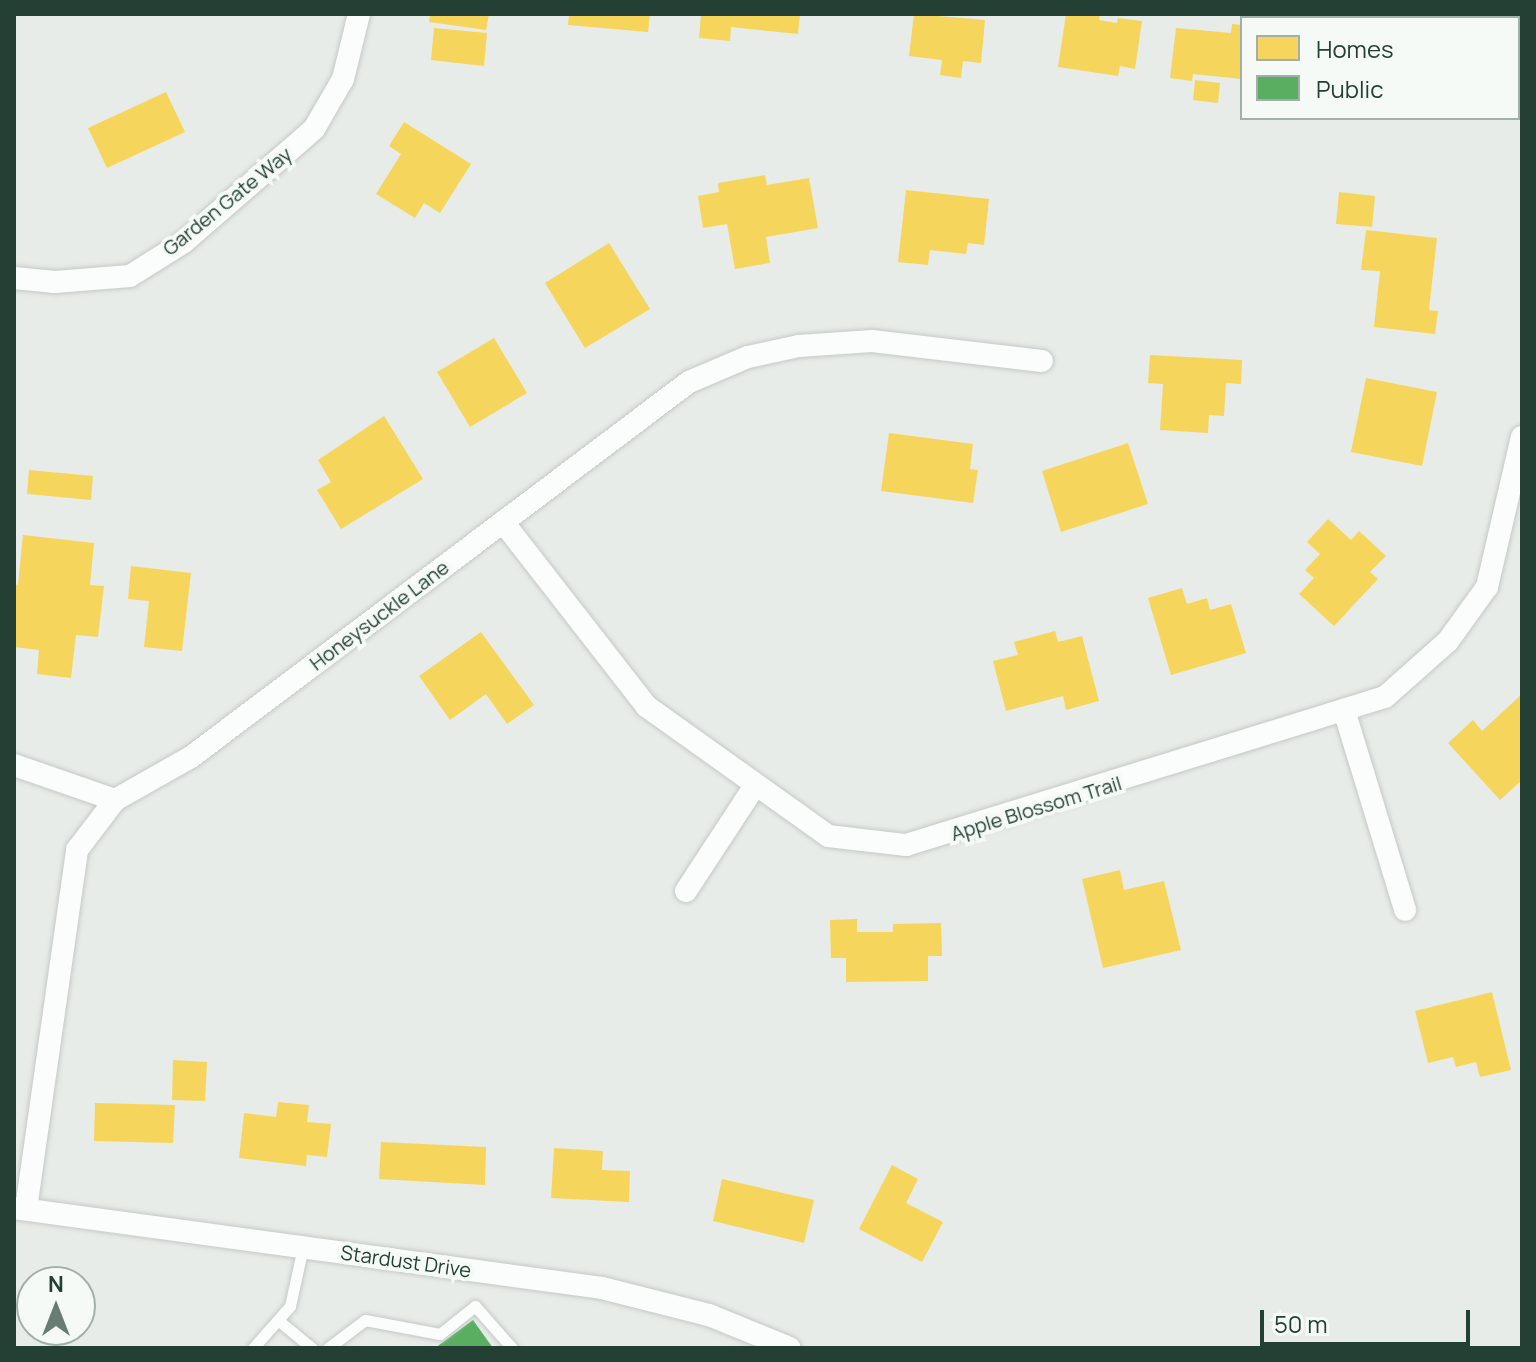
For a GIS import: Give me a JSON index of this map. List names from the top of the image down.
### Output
{
  "streets": {
    "street": [
      "Garden Gate Way",
      "Honeysuckle Lane",
      "Apple Blossom Trail",
      "Stardust Drive"
    ]
  },
  "crossings": [
    ["Honeysuckle Lane", "Apple Blossom Trail"],
    ["Honeysuckle Lane", "Stardust Drive"]
  ],
  "legend": ["Homes", "Public"],
  "scale_bar": "50 m",
  "north": "top"
}
